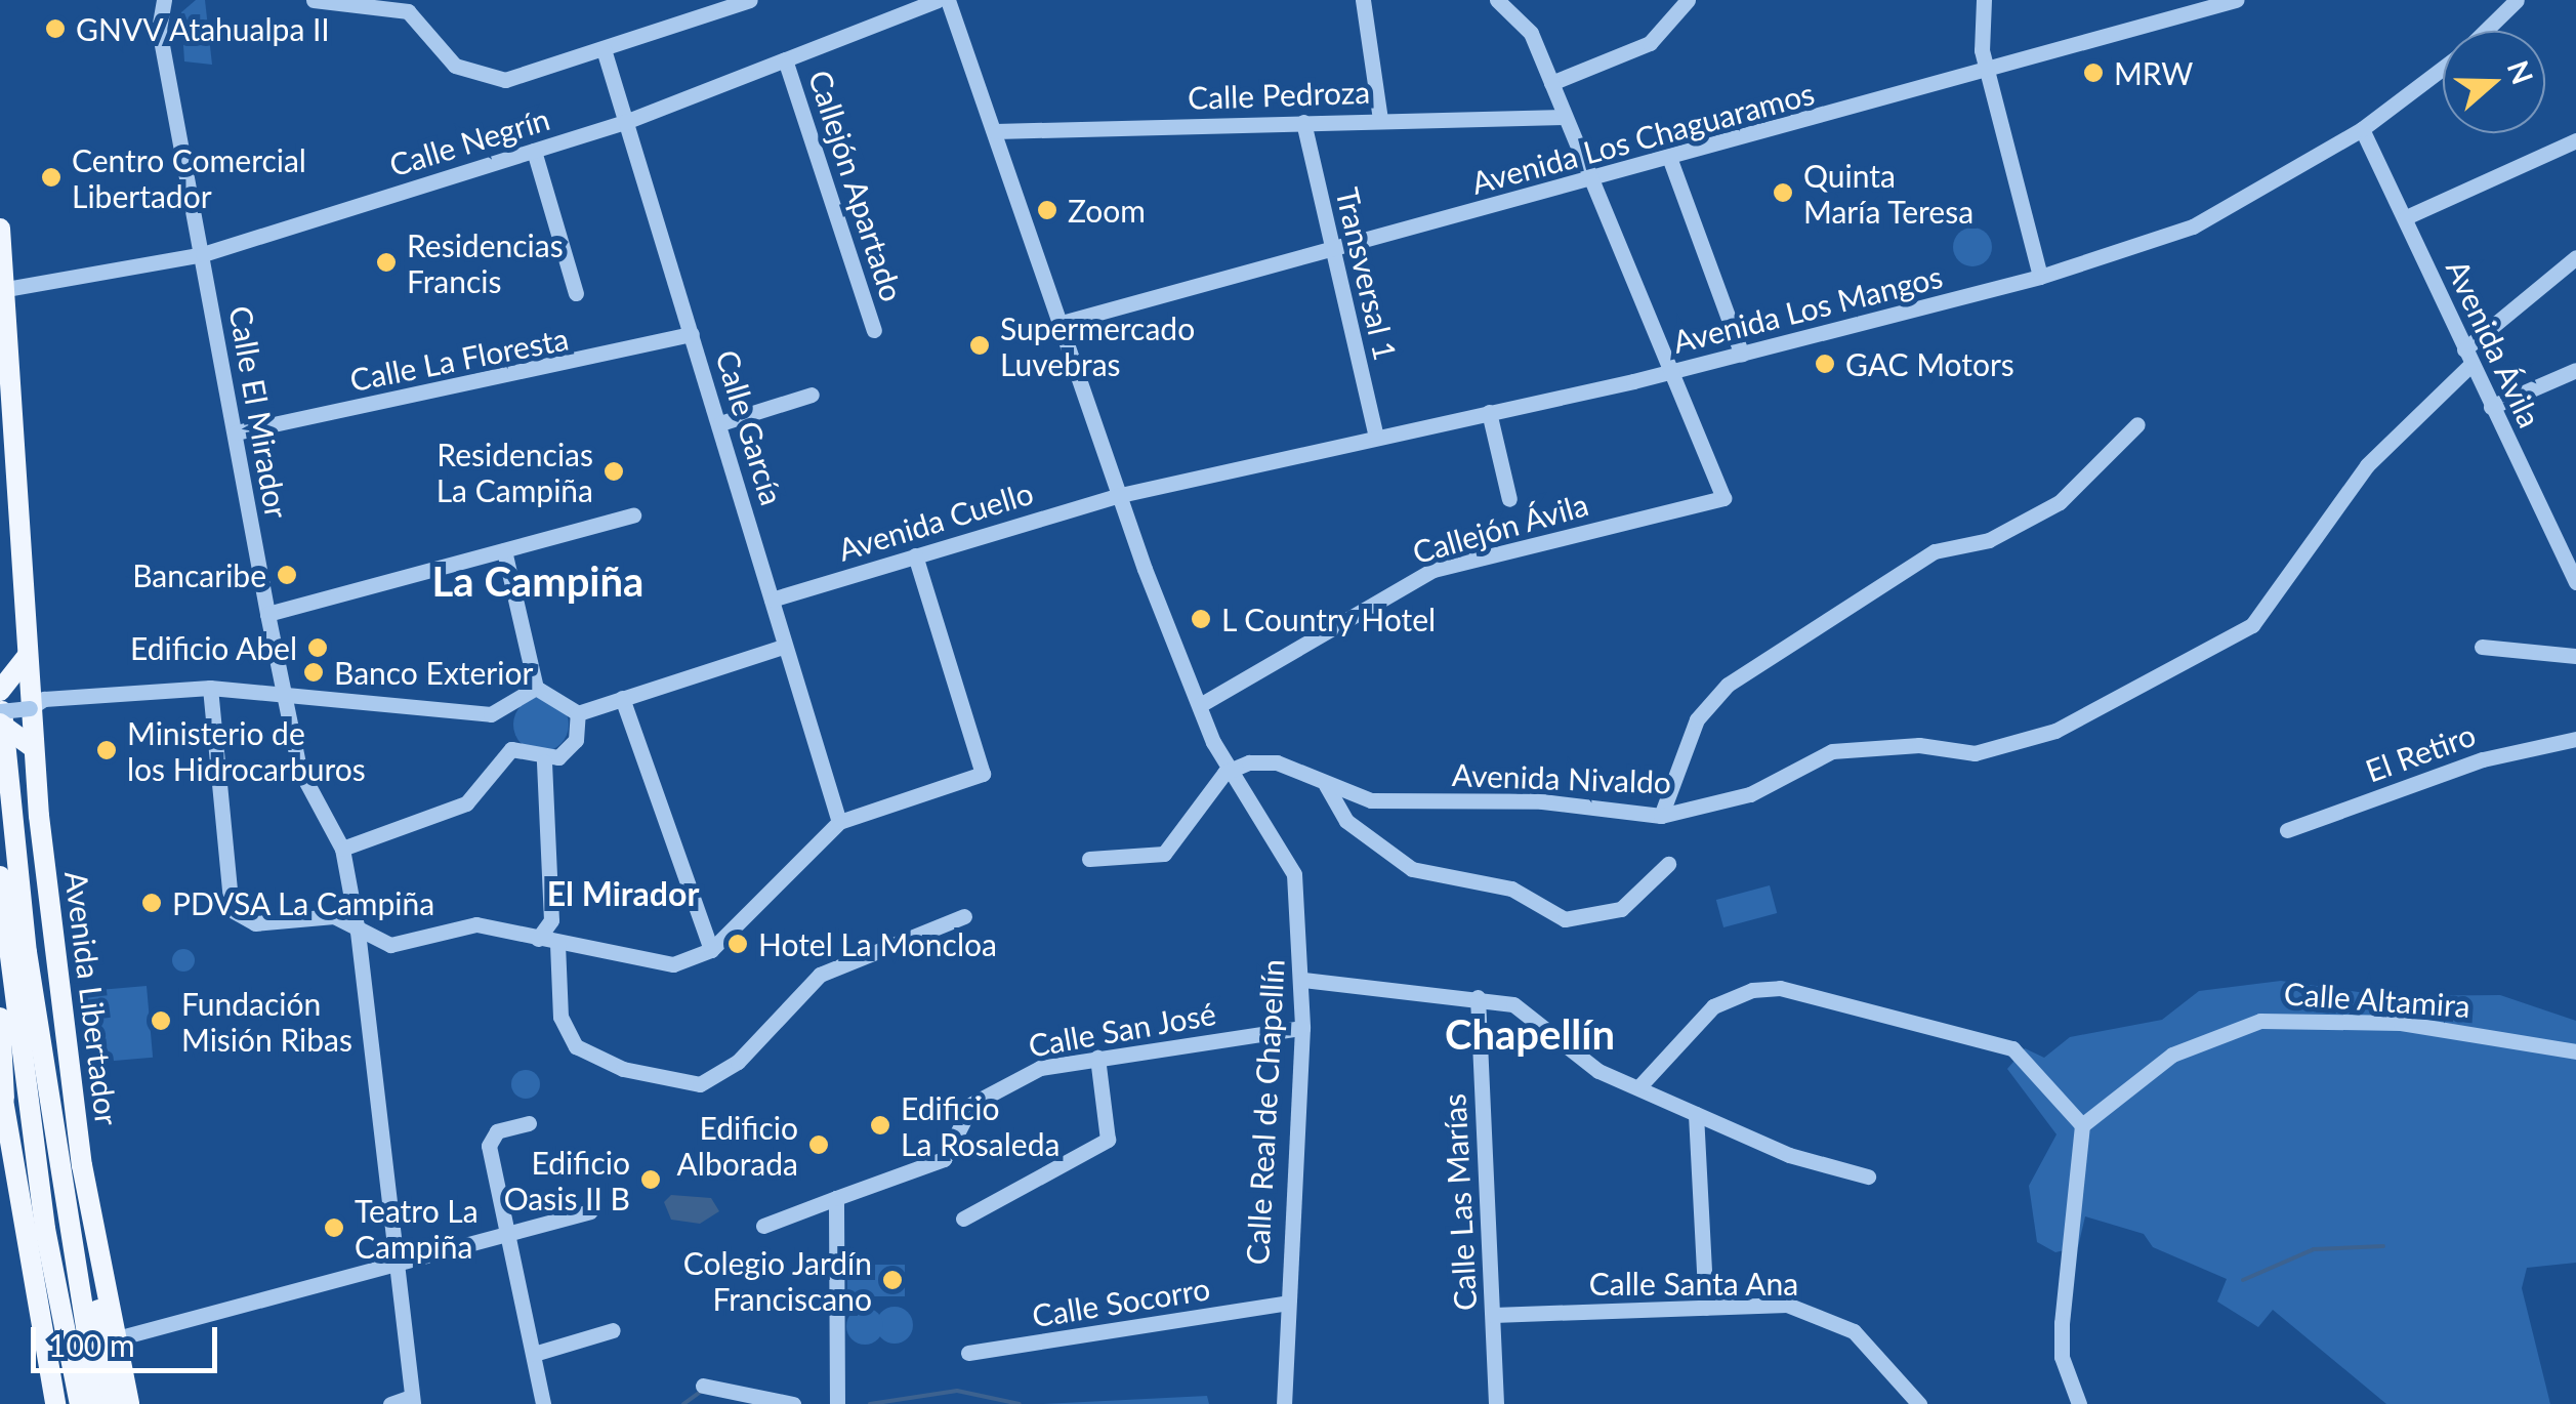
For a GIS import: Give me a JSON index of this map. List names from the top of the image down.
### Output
{
  "streets": {
    "main road": ["Avenida Libertador"],
    "street": [
      "Calle Pedroza",
      "Avenida Los Chaguaramos",
      "Calle Negrín",
      "Callejón Apartado",
      "Transversal 1",
      "Avenida Los Mangos",
      "Avenida Ávila",
      "Calle La Floresta",
      "Calle El Mirador",
      "Calle García",
      "Avenida Cuello",
      "Callejón Ávila",
      "El Retiro",
      "Avenida Nivaldo",
      "Calle Altamira",
      "Calle San José",
      "Calle Real de Chapellín",
      "Calle Las Marías",
      "Calle Santa Ana",
      "Calle Socorro"
    ]
  },
  "crossings": [
    ["Calle Pedroza", "Transversal 1"],
    ["Calle Pedroza", "Calle Real de Chapellín"],
    ["Avenida Los Chaguaramos", "Transversal 1"],
    ["Avenida Los Chaguaramos", "Calle Real de Chapellín"],
    ["Calle Negrín", "Callejón Apartado"],
    ["Calle Negrín", "Calle El Mirador"],
    ["Calle Negrín", "Calle García"],
    ["Calle Negrín", "Avenida Libertador"],
    ["Transversal 1", "Avenida Los Mangos"],
    ["Avenida Los Mangos", "Avenida Ávila"],
    ["Avenida Los Mangos", "Avenida Cuello"],
    ["Avenida Los Mangos", "Callejón Ávila"],
    ["Avenida Los Mangos", "Calle Real de Chapellín"],
    ["Avenida Ávila", "Avenida Nivaldo"],
    ["Calle La Floresta", "Calle El Mirador"],
    ["Calle La Floresta", "Calle García"],
    ["Calle García", "Avenida Cuello"],
    ["Avenida Cuello", "Calle Real de Chapellín"],
    ["Callejón Ávila", "Calle Real de Chapellín"],
    ["Avenida Nivaldo", "Calle Real de Chapellín"],
    ["Calle San José", "Calle Real de Chapellín"],
    ["Calle Real de Chapellín", "Calle Socorro"],
    ["Calle Las Marías", "Calle Santa Ana"]
  ],
  "districts": ["La Campiña", "El Mirador", "Chapellín"],
  "places": [
    "GNVV Atahualpa II",
    "MRW",
    "Centro Comercial Libertador",
    "Quinta María Teresa",
    "Zoom",
    "Residencias Francis",
    "Supermercado Luvebras",
    "GAC Motors",
    "Residencias La Campiña",
    "Bancaribe",
    "L Country Hotel",
    "Edificio Abel",
    "Banco Exterior",
    "Ministerio de los Hidrocarburos",
    "PDVSA La Campiña",
    "Hotel La Moncloa",
    "Fundación Misión Ribas",
    "Edificio La Rosaleda",
    "Edificio Alborada",
    "Edificio Oasis II B",
    "Teatro La Campiña",
    "Colegio Jardín Franciscano"
  ],
  "scale_bar": "100 m",
  "north": "right"
}
